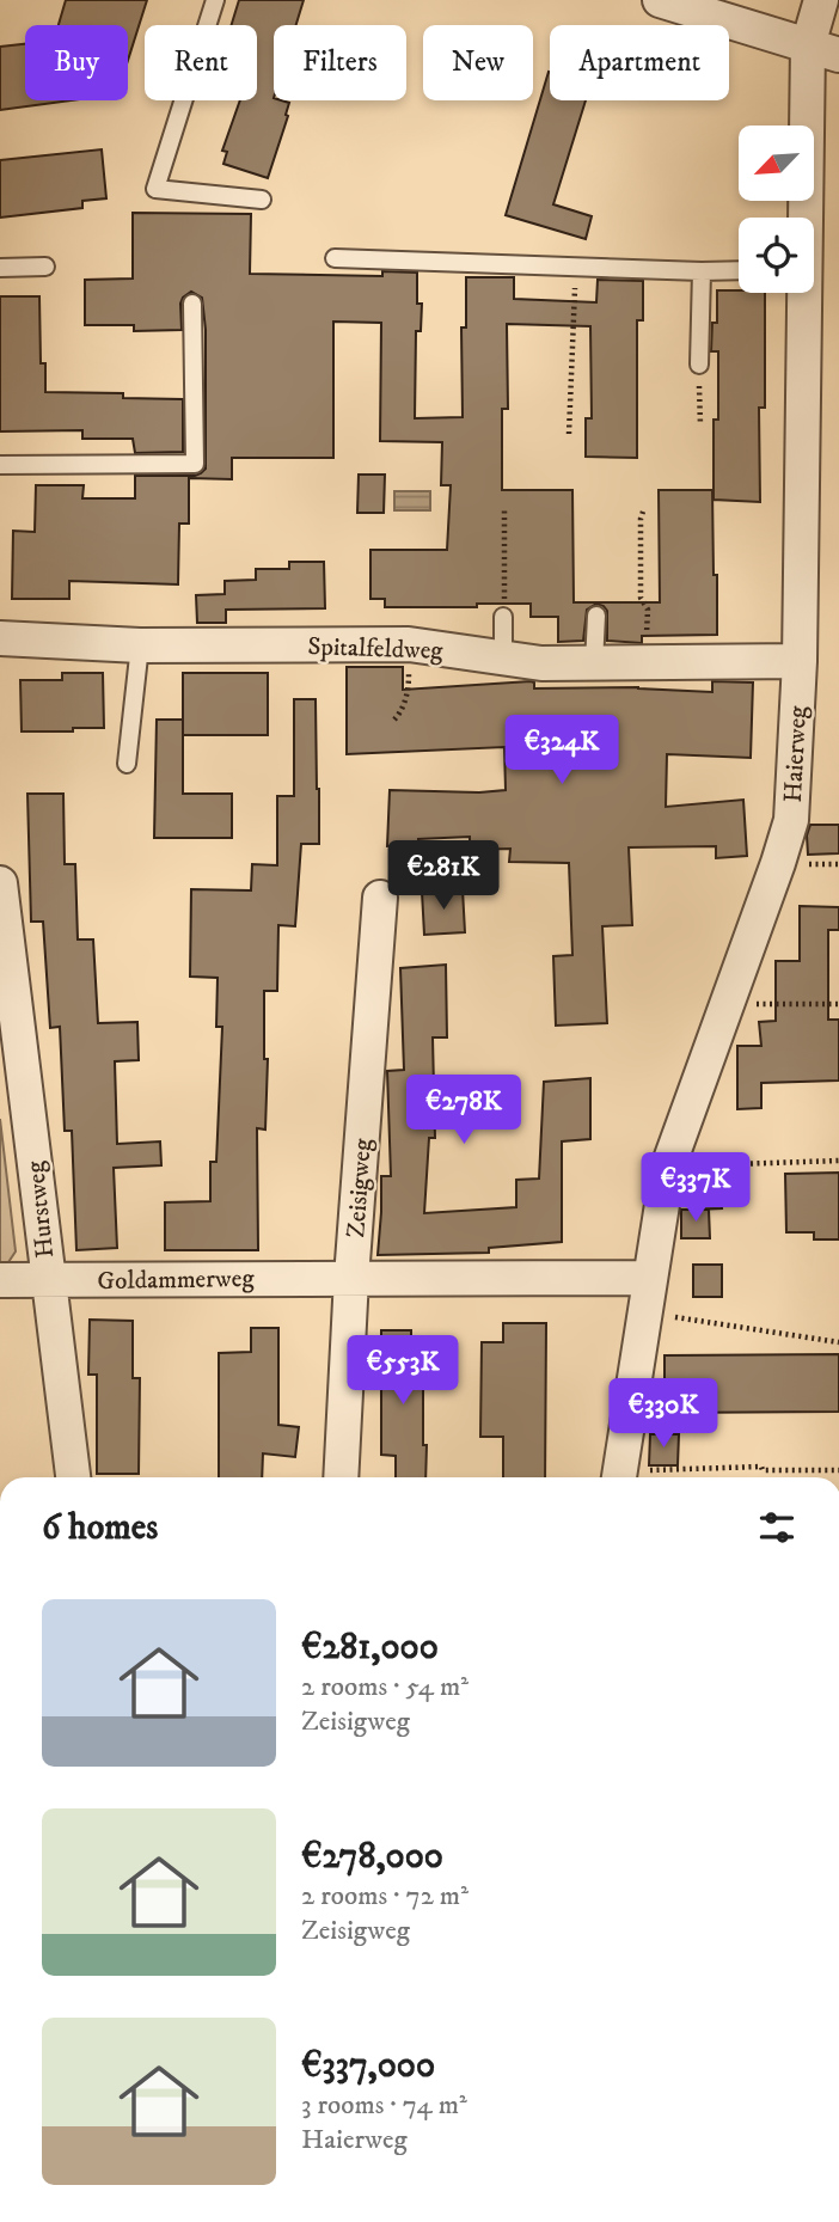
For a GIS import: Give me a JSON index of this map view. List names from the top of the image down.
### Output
{
  "streets": {
    "street": [
      "Spitalfeldweg",
      "Haierweg",
      "Zeisigweg",
      "Hurstweg",
      "Goldammerweg"
    ]
  },
  "crossings": [
    ["Spitalfeldweg", "Haierweg"],
    ["Haierweg", "Goldammerweg"],
    ["Zeisigweg", "Goldammerweg"],
    ["Hurstweg", "Goldammerweg"]
  ],
  "north": "bottom left",
  "page": {
    "chip": [
      "Buy",
      "Rent",
      "Filters",
      "New",
      "Apartment"
    ],
    "price": [
      "€324K",
      "€281K",
      "€278K",
      "€337K",
      "€553K",
      "€330K"
    ],
    "heading": "6 homes",
    "list": [
      {
        "name": "€281,000",
        "note": "2 rooms · 54 m² · Zeisigweg"
      },
      {
        "name": "€278,000",
        "note": "2 rooms · 72 m² · Zeisigweg"
      },
      {
        "name": "€337,000",
        "note": "3 rooms · 74 m² · Haierweg"
      }
    ]
  }
}
